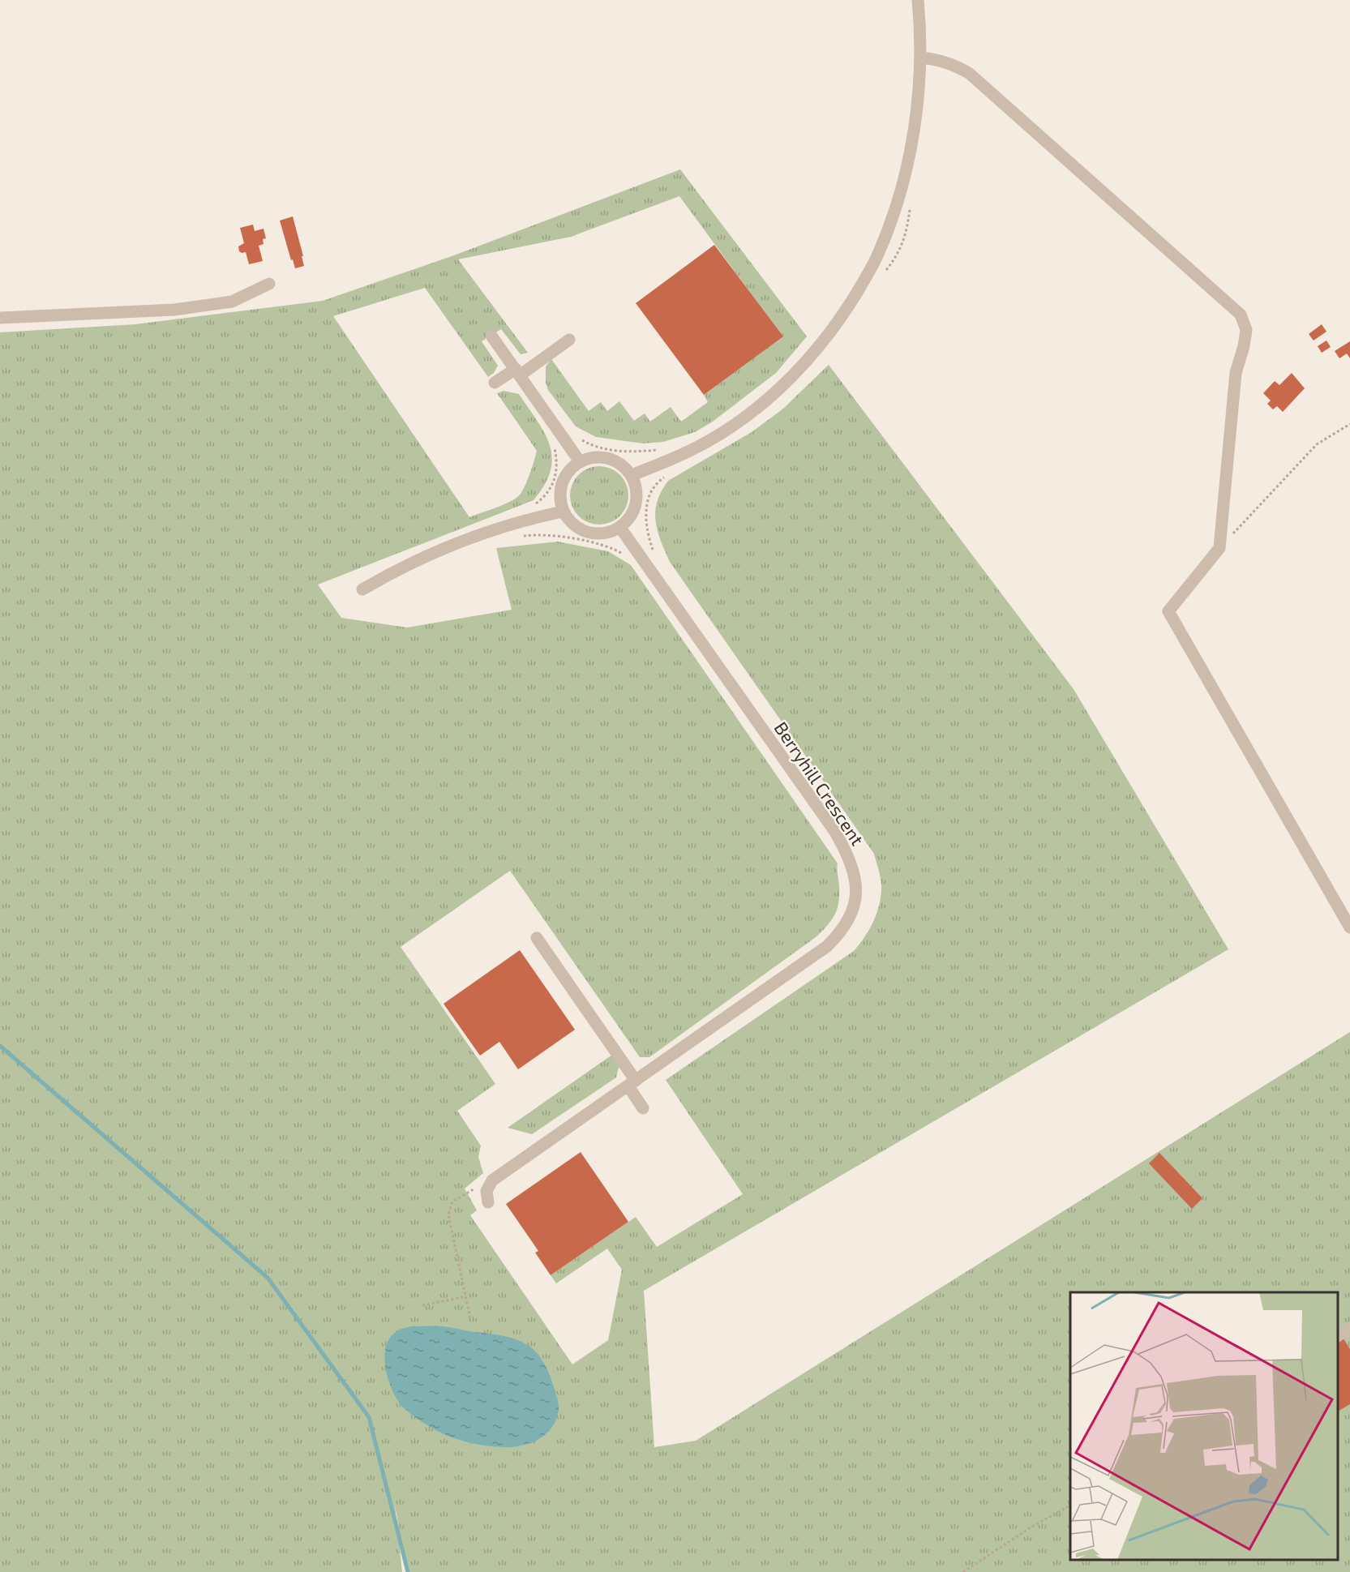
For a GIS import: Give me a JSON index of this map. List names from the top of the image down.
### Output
{
  "streets": {
    "street": ["Berryhill Crescent"]
  }
}
